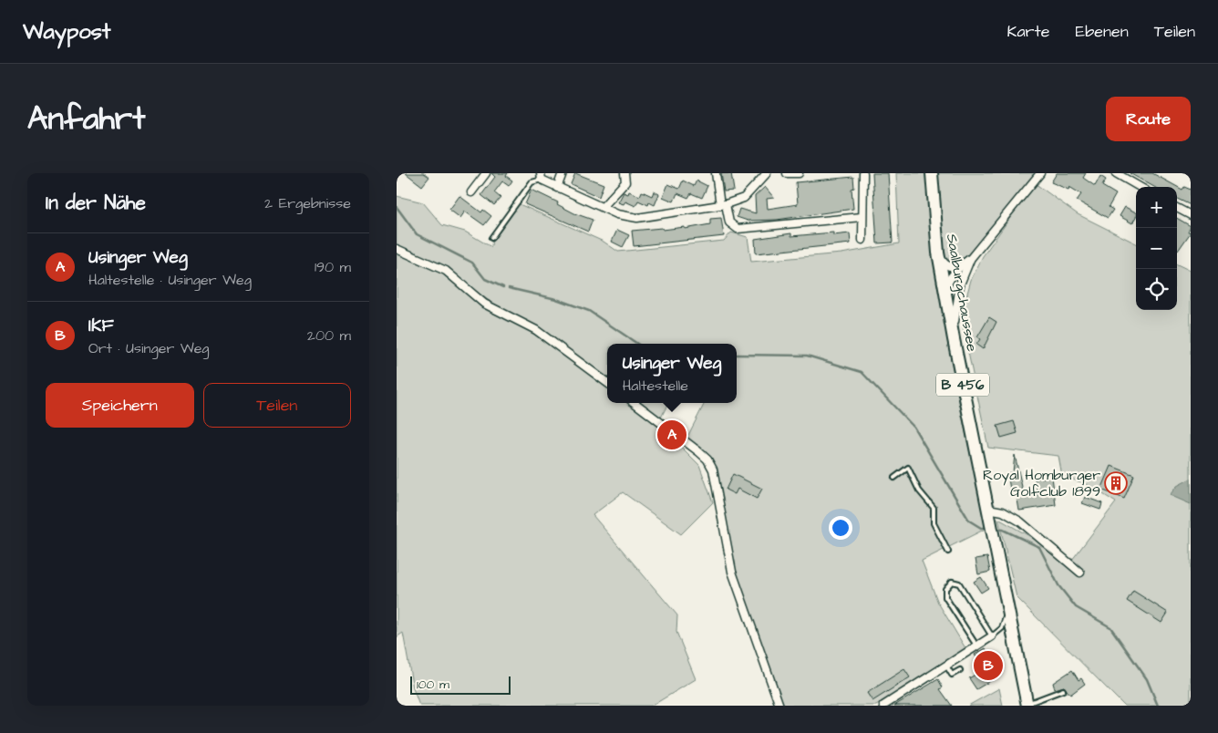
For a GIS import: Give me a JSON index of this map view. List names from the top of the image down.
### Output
{
  "streets": {
    "main road": ["Saalburgchaussee", "B 456"]
  },
  "crossings": [
    ["Saalburgchaussee", "B 456"]
  ],
  "places": {
    "building": ["Royal Homburger Golfclub 1899"]
  },
  "scale_bar": "100 m",
  "page": {
    "header": "Waypost",
    "nav": ["Karte", "Ebenen", "Teilen"],
    "title": "Anfahrt",
    "buttons": [
      "Route",
      ["Speichern", "Teilen"]
    ],
    "heading": ["In der Nähe", "2 Ergebnisse"],
    "map_buttons": ["+", "−"],
    "list": [
      {
        "mark": "A",
        "name": "Usinger Weg",
        "note": "Haltestelle · Usinger Weg",
        "value": "190 m"
      },
      {
        "mark": "B",
        "name": "IKF",
        "note": "Ort · Usinger Weg",
        "value": "200 m"
      }
    ],
    "popup": ["Usinger Weg", "Haltestelle"],
    "pins": ["A", "B"],
    "scale": "100 m"
  }
}
